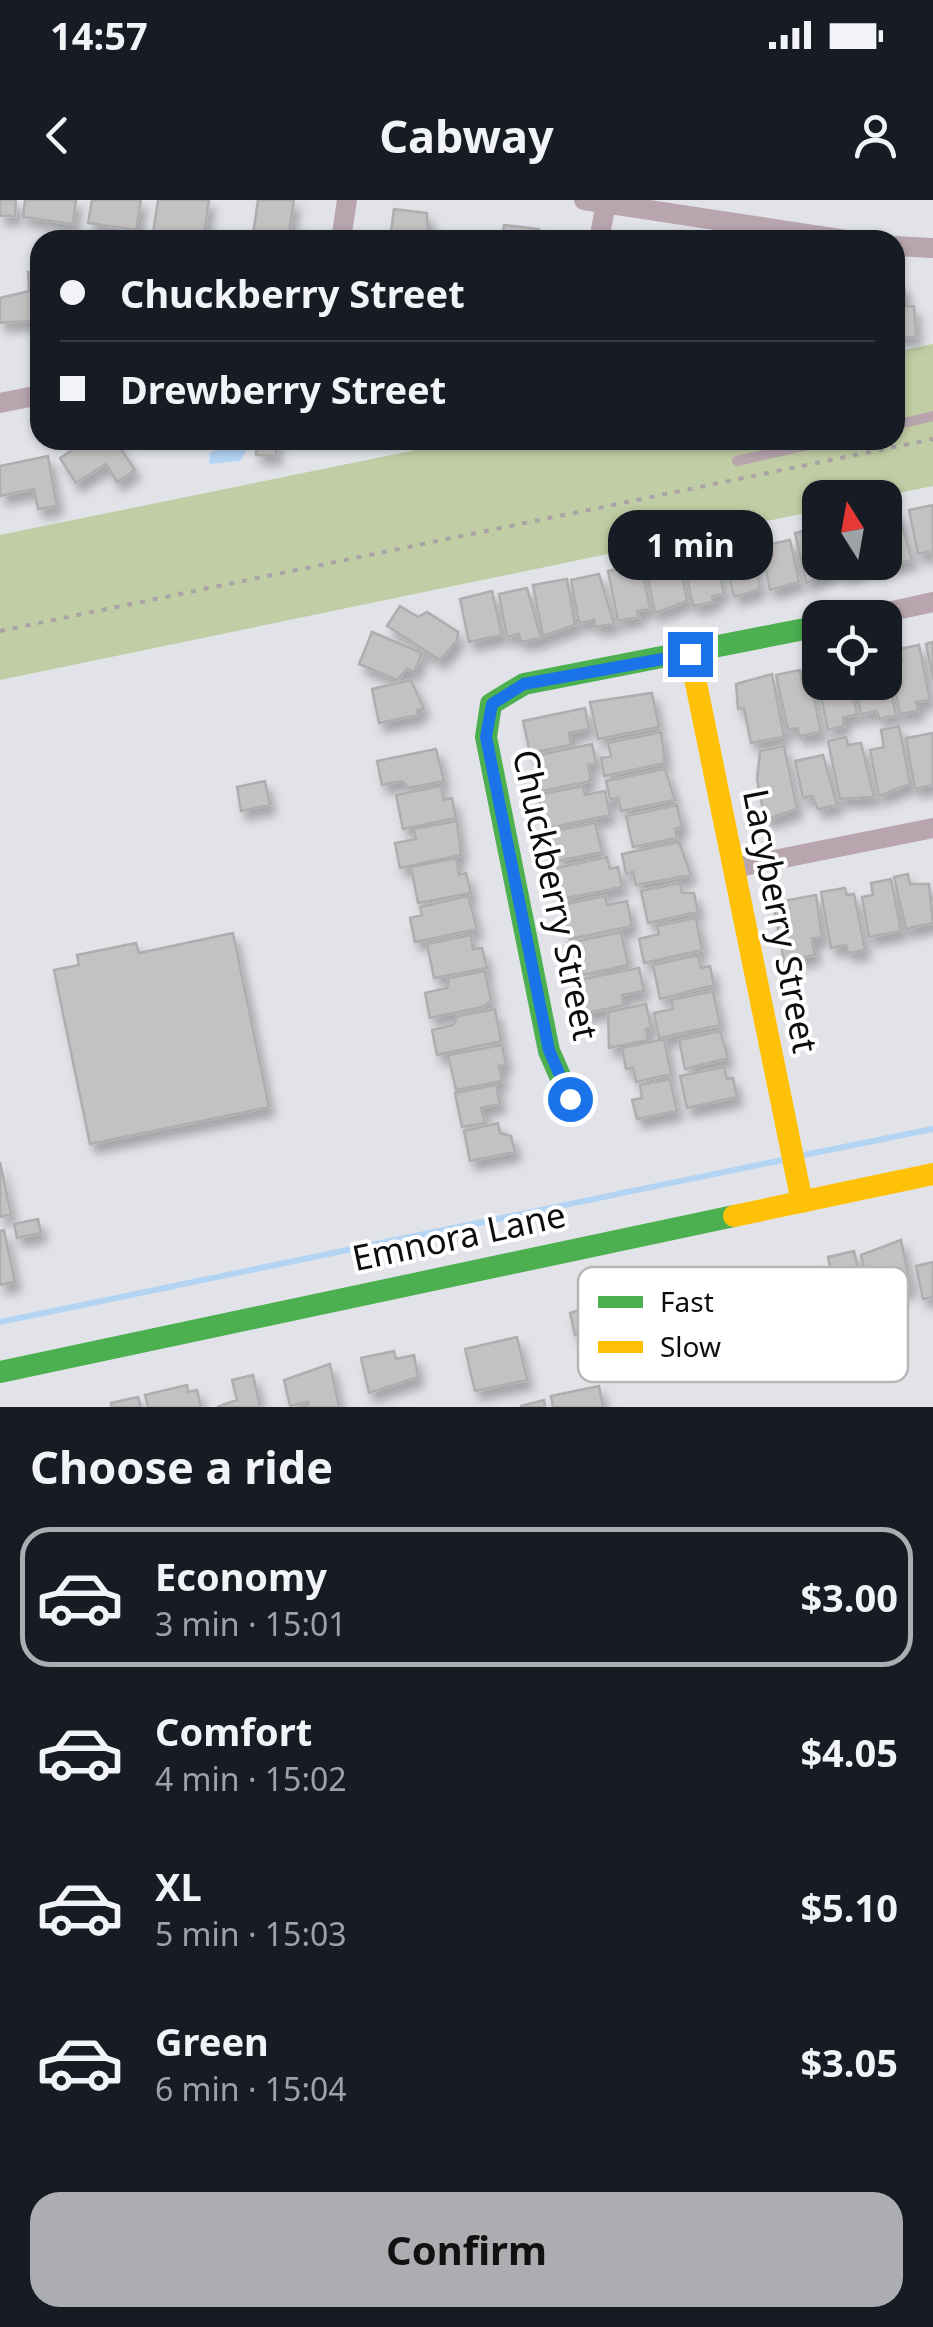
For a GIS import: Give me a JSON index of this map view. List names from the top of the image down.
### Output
{
  "streets": {
    "street": ["Chuckberry Street", "Lacyberry Street", "Emnora Lane"]
  },
  "crossings": [
    ["Chuckberry Street", "Lacyberry Street"],
    ["Lacyberry Street", "Emnora Lane"]
  ],
  "legend": ["Fast", "Slow"],
  "north": "top",
  "page": {
    "status": "14:57",
    "header": "Cabway",
    "banner": ["Chuckberry Street", "Drewberry Street"],
    "bubble": "1 min",
    "heading": "Choose a ride",
    "list": [
      {
        "name": "Economy",
        "note": "3 min · 15:01",
        "value": "$3.00"
      },
      {
        "name": "Comfort",
        "note": "4 min · 15:02",
        "value": "$4.05"
      },
      {
        "name": "XL",
        "note": "5 min · 15:03",
        "value": "$5.10"
      },
      {
        "name": "Green",
        "note": "6 min · 15:04",
        "value": "$3.05"
      }
    ],
    "buttons": "Confirm"
  }
}
